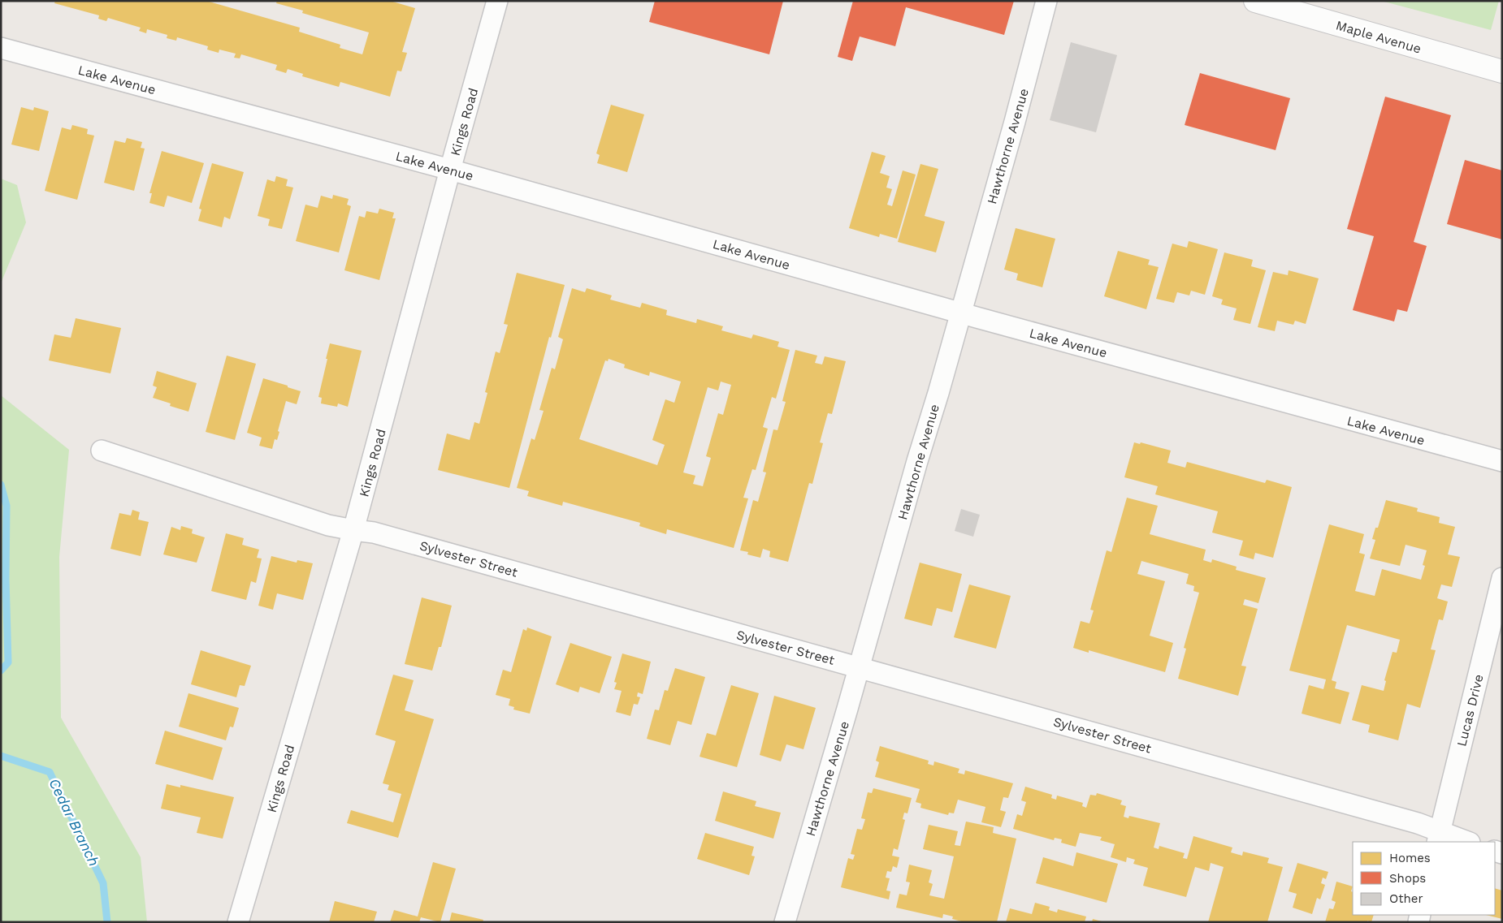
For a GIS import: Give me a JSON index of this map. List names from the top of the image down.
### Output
{
  "streets": {
    "main road": ["Maple Avenue"],
    "street": [
      "Lake Avenue",
      "Kings Road",
      "Hawthorne Avenue",
      "Sylvester Street",
      "Lucas Drive"
    ]
  },
  "crossings": [
    ["Lake Avenue", "Kings Road"],
    ["Lake Avenue", "Hawthorne Avenue"],
    ["Kings Road", "Sylvester Street"],
    ["Hawthorne Avenue", "Sylvester Street"],
    ["Sylvester Street", "Lucas Drive"]
  ],
  "water": ["Cedar Branch"],
  "legend": ["Homes", "Shops", "Other"]
}
